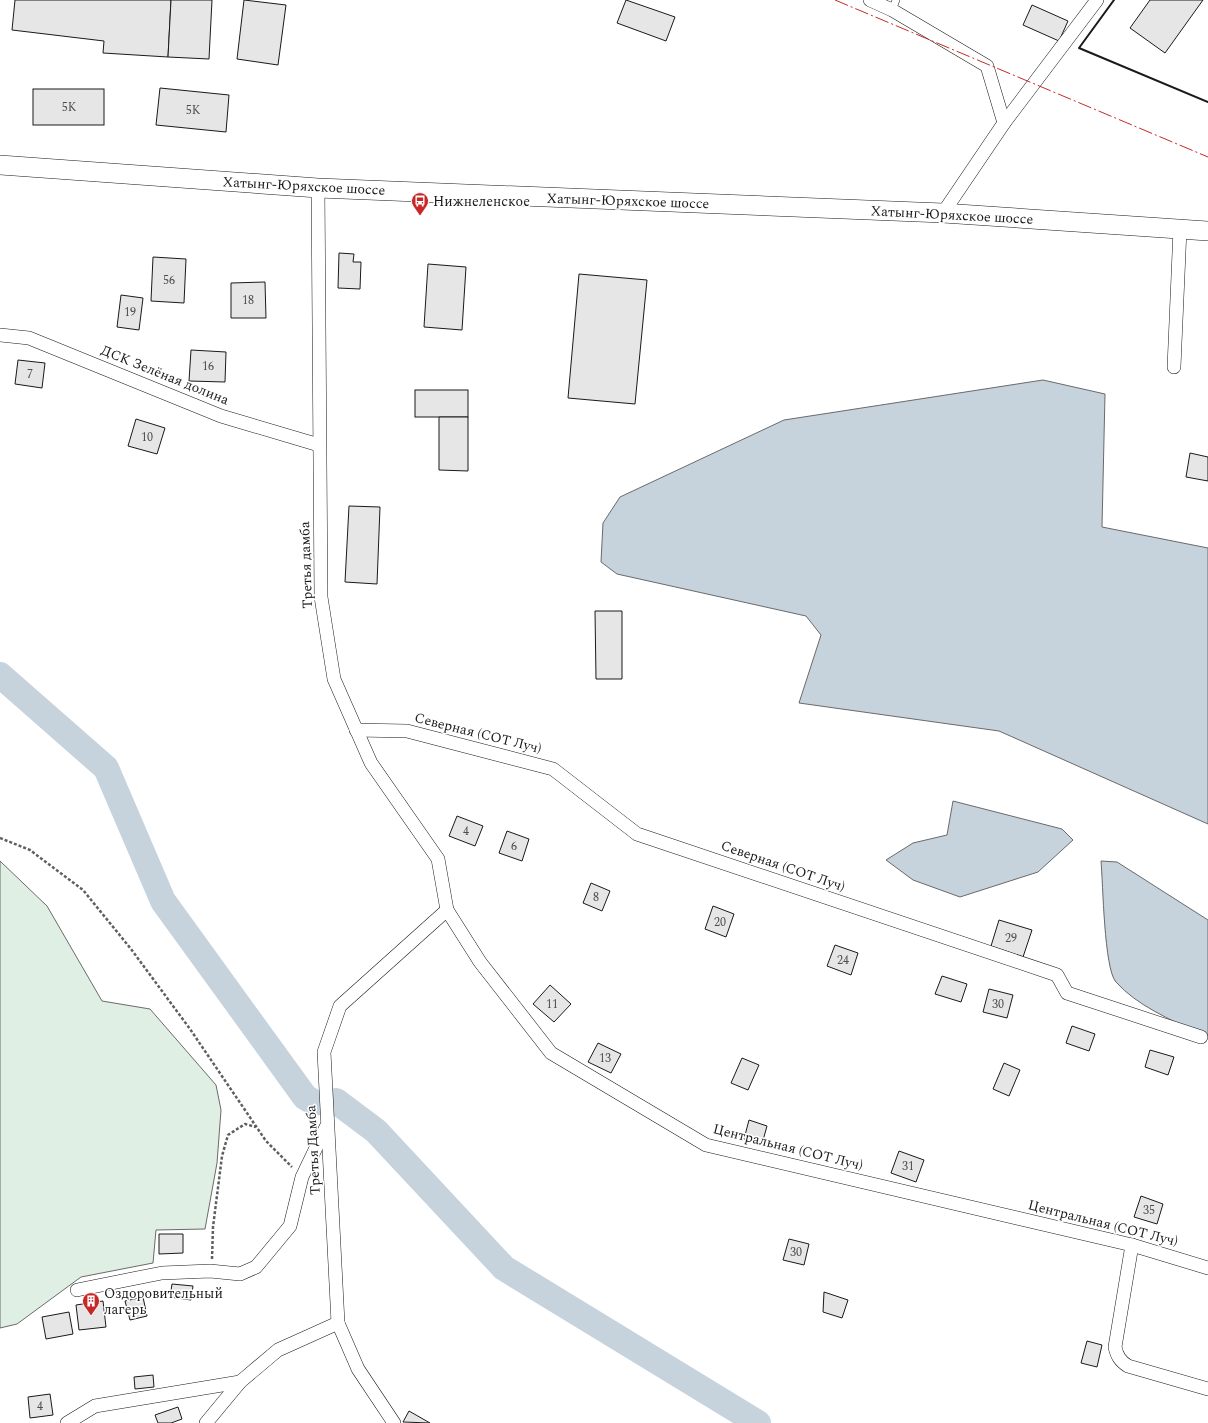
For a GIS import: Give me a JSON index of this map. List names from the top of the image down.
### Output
{
  "streets": {
    "main road": ["Хатынг-Юряхское шоссе"],
    "street": [
      "ДСК Зелёная долина",
      "Третья дамба",
      "Северная (СОТ Луч)",
      "Центральная (СОТ Луч)",
      "Третья Дамба"
    ]
  },
  "crossings": [
    ["Хатынг-Юряхское шоссе", "Третья дамба"],
    ["ДСК Зелёная долина", "Третья дамба"],
    ["Третья дамба", "Северная (СОТ Луч)"],
    ["Третья дамба", "Центральная (СОТ Луч)"],
    ["Третья дамба", "Третья Дамба"],
    ["Центральная (СОТ Луч)", "Третья Дамба"]
  ],
  "places": {
    "bus stop": ["Нижнеленское"],
    "building": ["Оздоровительный лагерь"]
  },
  "house_numbers": [
    "5К",
    "5К",
    "56",
    "18",
    "19",
    "16",
    "7",
    "10",
    "4",
    "6",
    "8",
    "20",
    "29",
    "24",
    "11",
    "30",
    "13",
    "31",
    "35",
    "30",
    "4"
  ]
}
